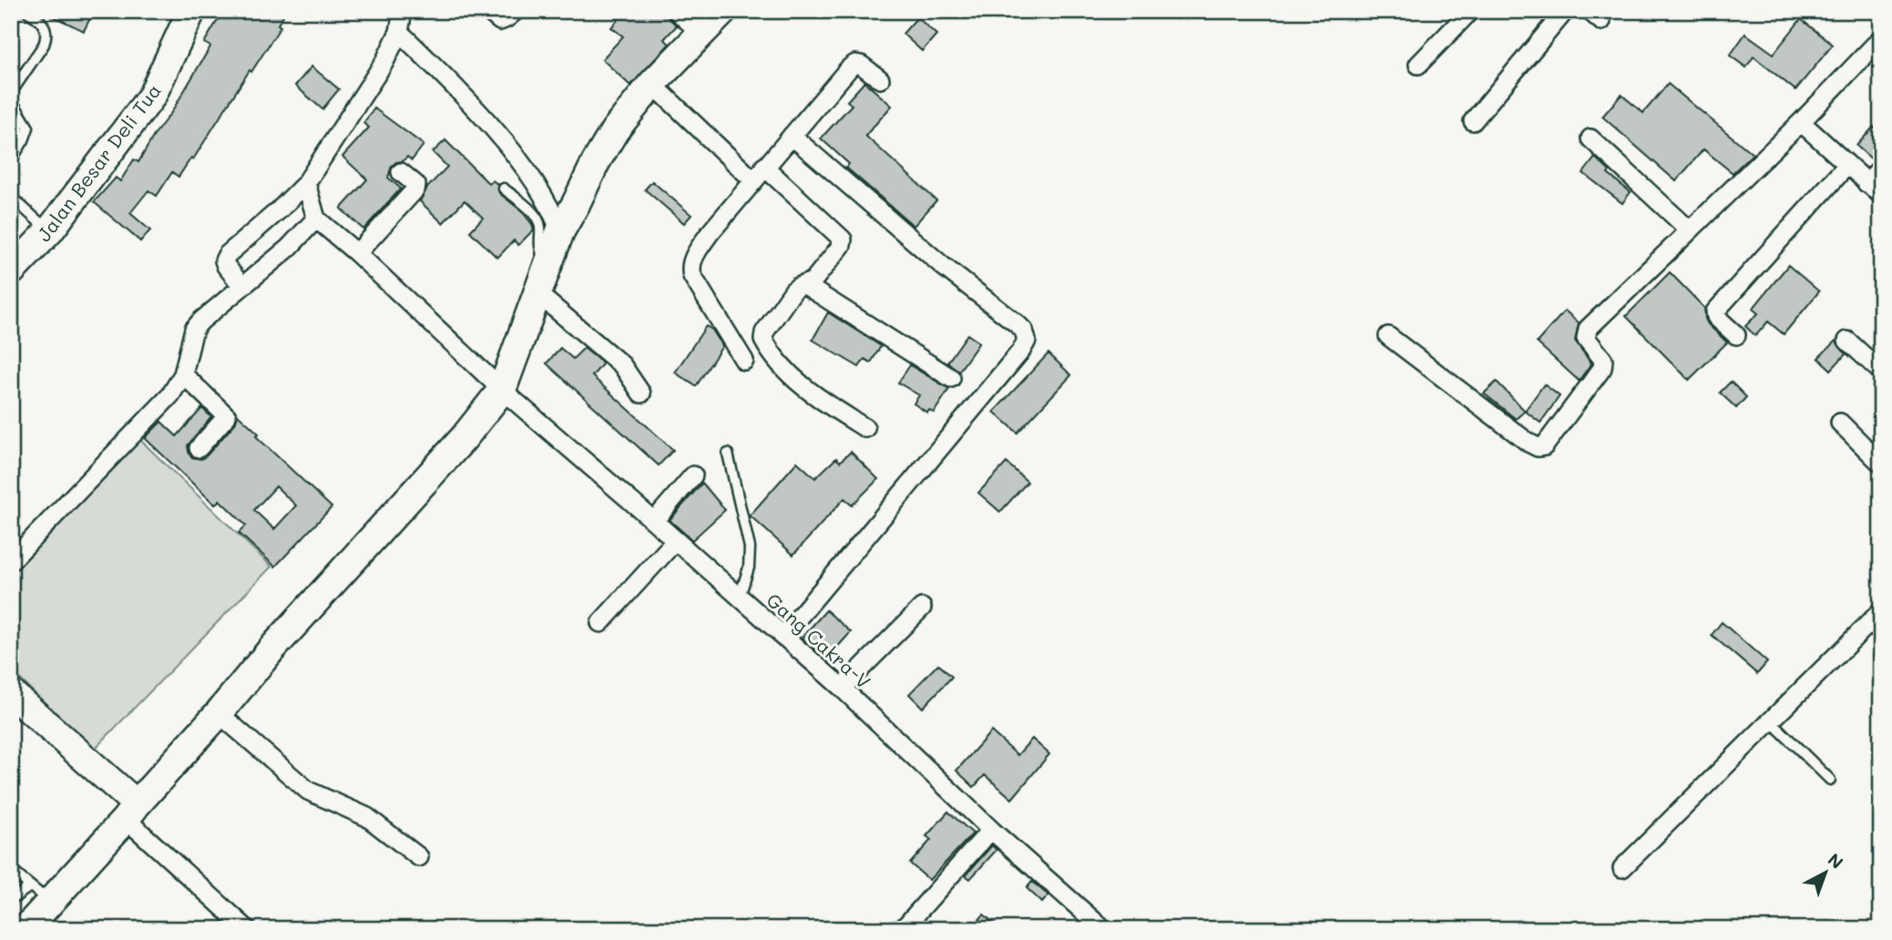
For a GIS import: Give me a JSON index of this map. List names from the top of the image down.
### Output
{
  "streets": {
    "main road": ["Jalan Besar Deli Tua"],
    "street": ["Gang Cakra-V"]
  },
  "north": "top right"
}
